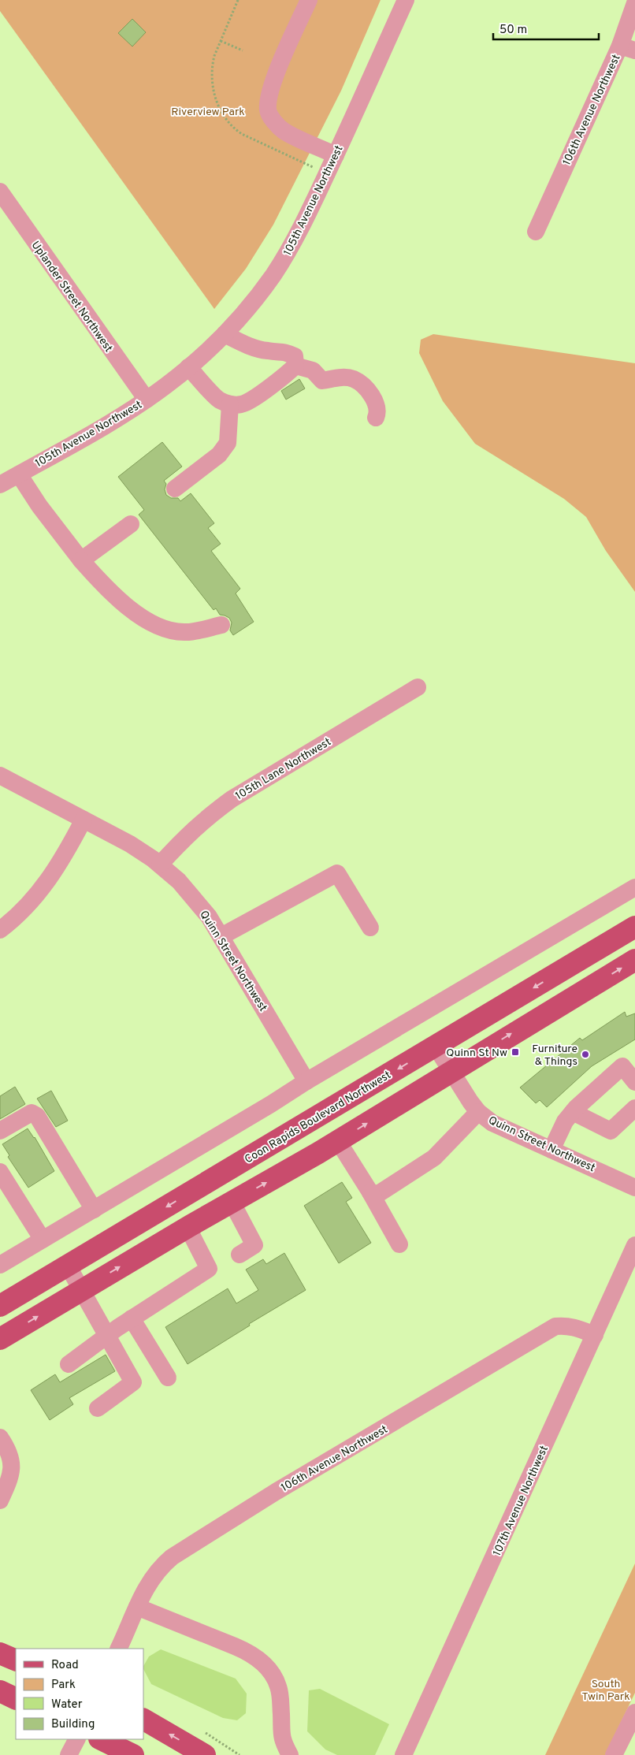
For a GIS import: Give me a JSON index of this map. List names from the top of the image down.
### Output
{
  "streets": {
    "main road": ["Coon Rapids Boulevard Northwest"],
    "street": [
      "106th Avenue Northwest",
      "105th Avenue Northwest",
      "Uplander Street Northwest",
      "105th Lane Northwest",
      "Quinn Street Northwest",
      "107th Avenue Northwest"
    ]
  },
  "crossings": [
    ["106th Avenue Northwest", "107th Avenue Northwest"],
    ["105th Avenue Northwest", "Uplander Street Northwest"],
    ["105th Lane Northwest", "Quinn Street Northwest"],
    ["Quinn Street Northwest", "Coon Rapids Boulevard Northwest"]
  ],
  "parks": ["Riverview Park", "South Twin Park"],
  "places": {
    "transit": ["Quinn St Nw"],
    "other": ["Furniture & Things"]
  },
  "legend": [
    "Road",
    "Park",
    "Water",
    "Building"
  ],
  "scale_bar": "50 m"
}
